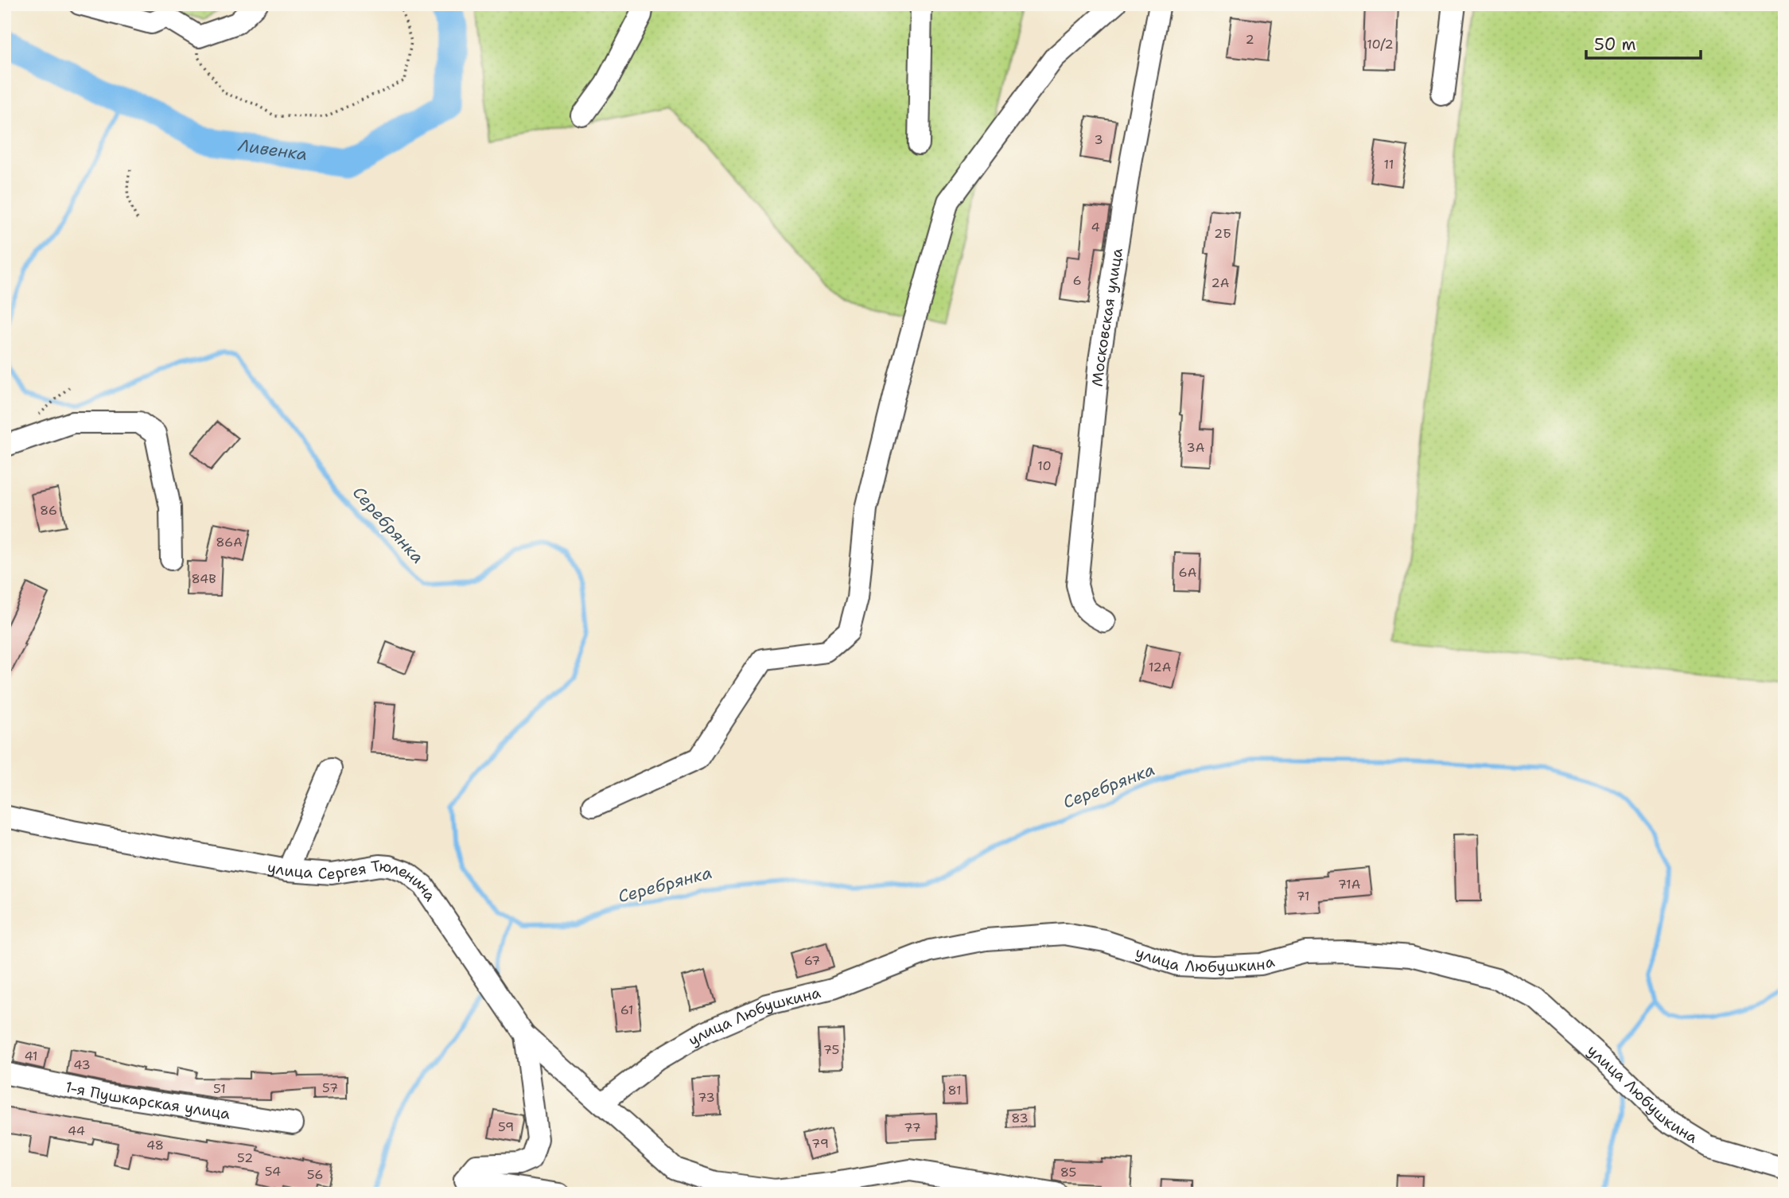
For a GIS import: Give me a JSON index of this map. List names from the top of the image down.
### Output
{
  "streets": {
    "street": [
      "Московская улица",
      "улица Сергея Тюленина",
      "улица Любушкина",
      "1-я Пушкарская улица"
    ]
  },
  "crossings": [
    ["улица Сергея Тюленина", "улица Любушкина"]
  ],
  "water": ["Ливенка", "Серебрянка"],
  "house_numbers": [
    "2",
    "10/2",
    "3",
    "11",
    "4",
    "2Б",
    "6",
    "2А",
    "3А",
    "10",
    "86",
    "86А",
    "6А",
    "84В",
    "12А",
    "71А",
    "71",
    "67",
    "61",
    "75",
    "41",
    "43",
    "57",
    "51",
    "81",
    "73",
    "83",
    "59",
    "77",
    "44",
    "79",
    "48",
    "52",
    "54",
    "85",
    "56"
  ],
  "scale_bar": "50 m"
}
